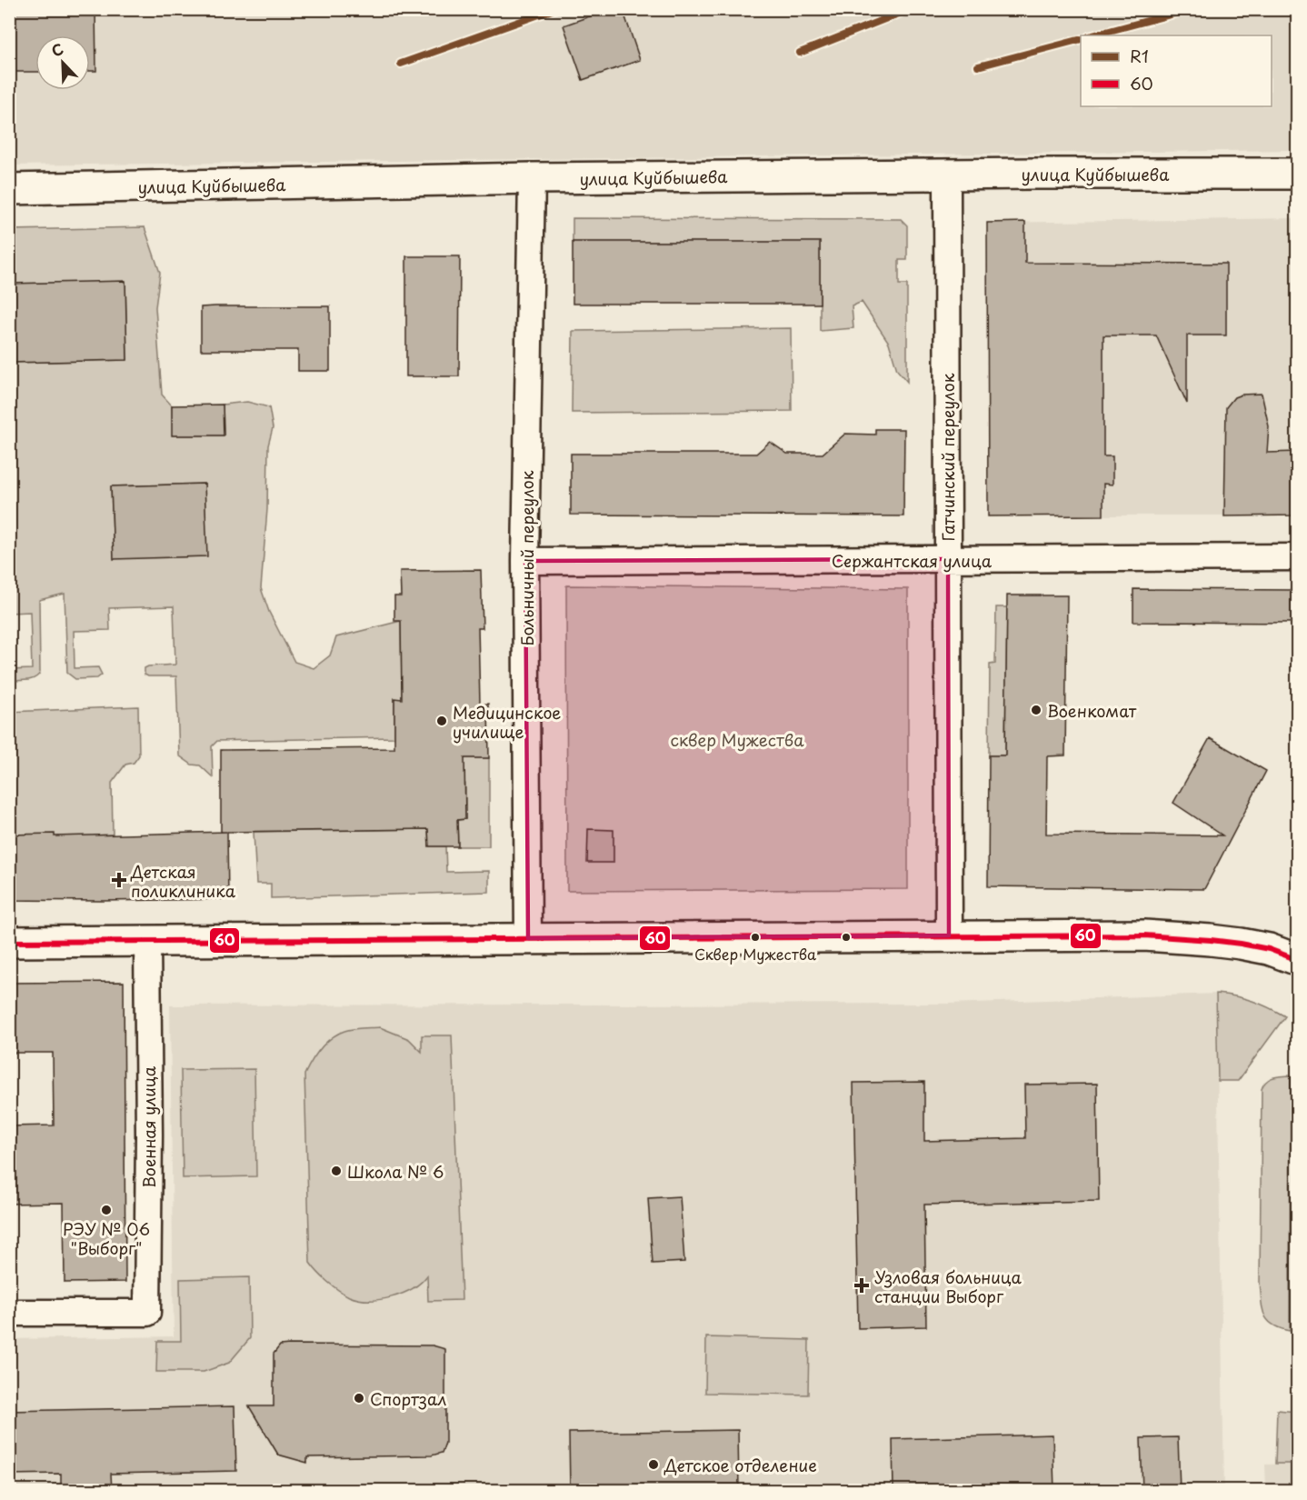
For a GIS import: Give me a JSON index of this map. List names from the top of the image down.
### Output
{
  "streets": {
    "main road": ["улица Куйбышева"],
    "street": [
      "Гатчинский переулок",
      "Больничный переулок",
      "Сержантская улица",
      "Военная улица"
    ]
  },
  "crossings": [
    ["улица Куйбышева", "Гатчинский переулок"],
    ["улица Куйбышева", "Больничный переулок"],
    ["Гатчинский переулок", "Сержантская улица"],
    ["Больничный переулок", "Сержантская улица"]
  ],
  "parks": ["сквер Мужества"],
  "places": {
    "other": [
      "Военкомат",
      "Медицинское училище",
      "Сквер Мужества",
      "Школа № 6",
      "РЭУ № 06 \"Выборг\"",
      "Спортзал",
      "Детское отделение"
    ],
    "health": ["Детская поликлиника", "Узловая больница станции Выборг"]
  },
  "lines": ["transit line R1", "transit line 60"],
  "legend": ["R1", "60"],
  "north": "top left"
}
